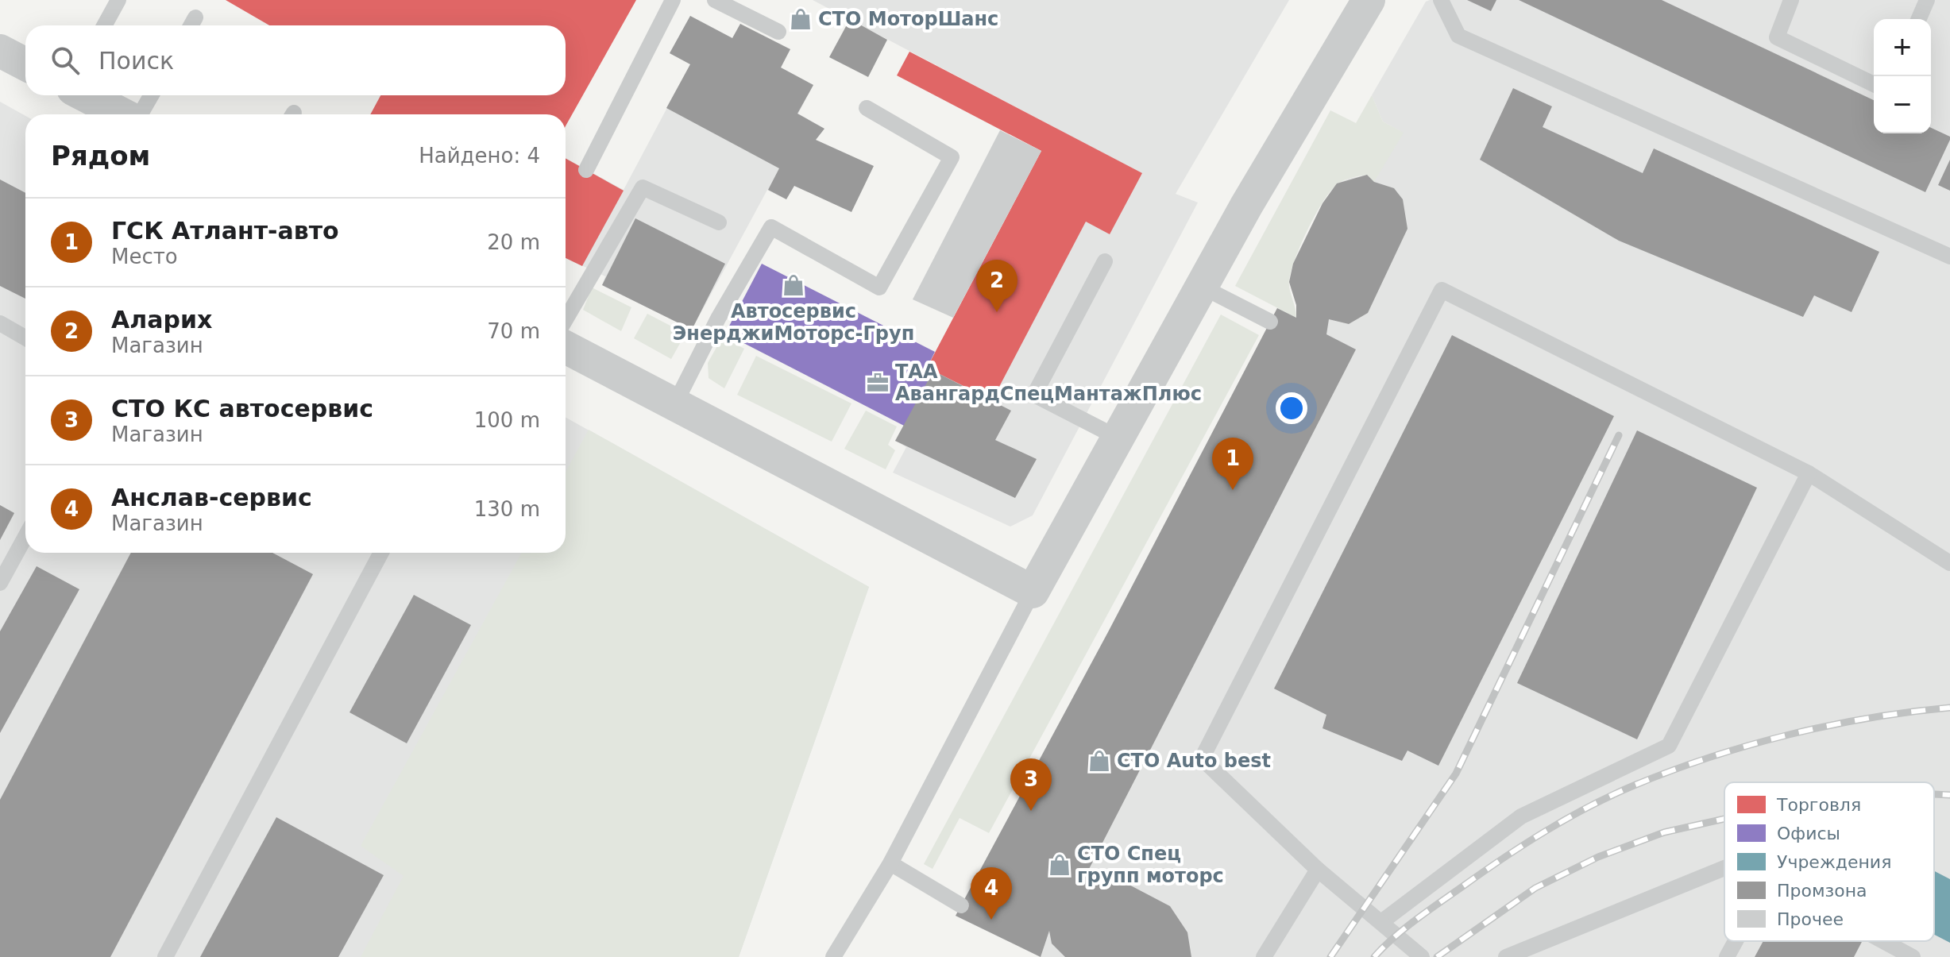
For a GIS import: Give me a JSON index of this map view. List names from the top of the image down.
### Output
{
  "places": {
    "shop": [
      "СТО МоторШанс",
      "Автосервис ЭнерджиМоторс-Груп",
      "СТО Auto best",
      "СТО Спец групп моторс"
    ],
    "office": ["ТАА АвангардСпецМантажПлюс"]
  },
  "legend": [
    "Торговля",
    "Офисы",
    "Учреждения",
    "Промзона",
    "Прочее"
  ],
  "page": {
    "map_buttons": ["+", "−"],
    "search": "Поиск",
    "heading": ["Рядом", "Найдено: 4"],
    "list": [
      {
        "mark": "1",
        "name": "ГСК Атлант-авто",
        "note": "Место",
        "value": "20 m"
      },
      {
        "mark": "2",
        "name": "Аларих",
        "note": "Магазин",
        "value": "70 m"
      },
      {
        "mark": "3",
        "name": "СТО КС автосервис",
        "note": "Магазин",
        "value": "100 m"
      },
      {
        "mark": "4",
        "name": "Анслав-сервис",
        "note": "Магазин",
        "value": "130 m"
      }
    ],
    "pins": [
      "2",
      "1",
      "3",
      "4"
    ]
  }
}
